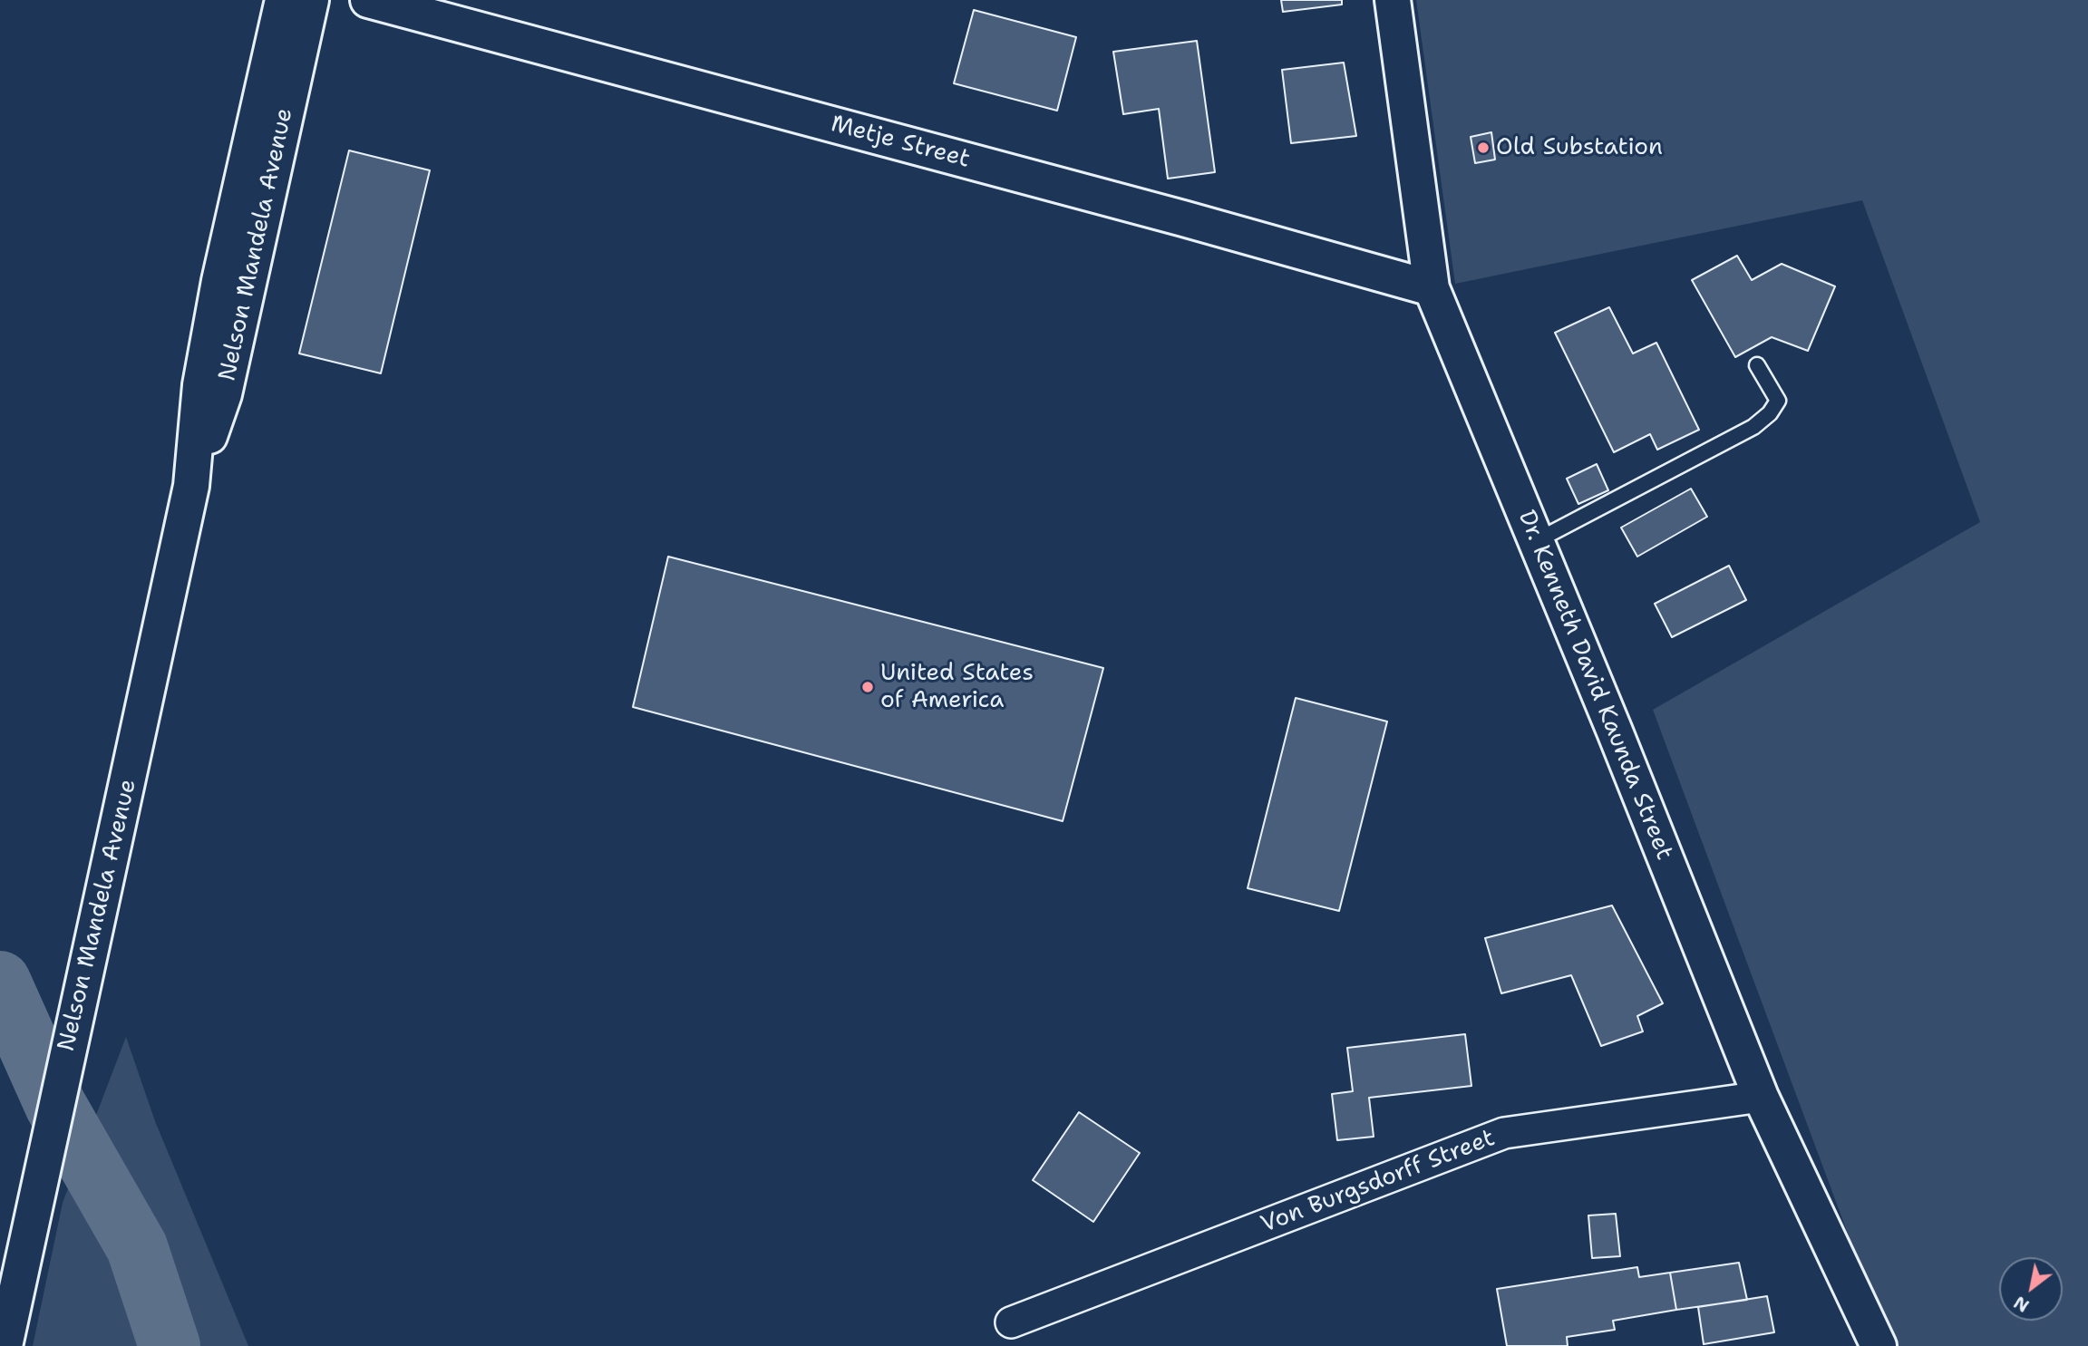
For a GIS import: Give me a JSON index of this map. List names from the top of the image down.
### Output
{
  "streets": {
    "street": [
      "Metje Street",
      "Nelson Mandela Avenue",
      "Dr. Kenneth David Kaunda Street",
      "Von Burgsdorff Street"
    ]
  },
  "crossings": [
    ["Metje Street", "Dr. Kenneth David Kaunda Street"],
    ["Dr. Kenneth David Kaunda Street", "Von Burgsdorff Street"]
  ],
  "places": ["Old Substation", "United States of America"],
  "north": "bottom left"
}
